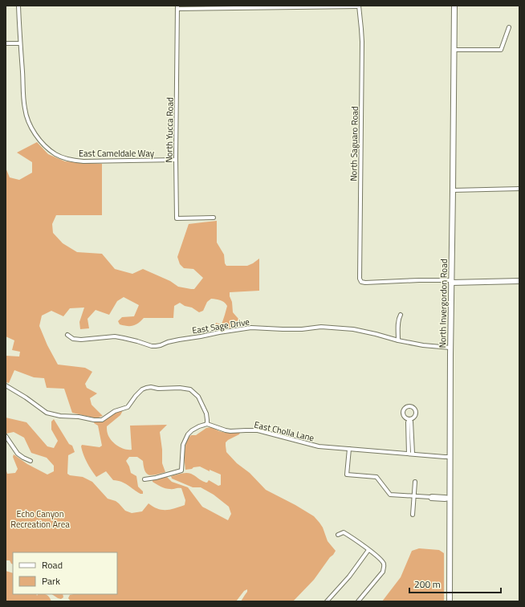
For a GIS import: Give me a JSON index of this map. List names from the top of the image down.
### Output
{
  "streets": {
    "street": [
      "North Yucca Road",
      "North Saguaro Road",
      "East Cameldale Way",
      "North Invergordon Road",
      "East Sage Drive",
      "East Cholla Lane"
    ]
  },
  "crossings": [
    ["North Yucca Road", "East Cameldale Way"],
    ["North Saguaro Road", "North Invergordon Road"],
    ["North Invergordon Road", "East Sage Drive"],
    ["North Invergordon Road", "East Cholla Lane"]
  ],
  "parks": ["Echo Canyon Recreation Area"],
  "legend": ["Road", "Park"],
  "scale_bar": "200 m"
}
